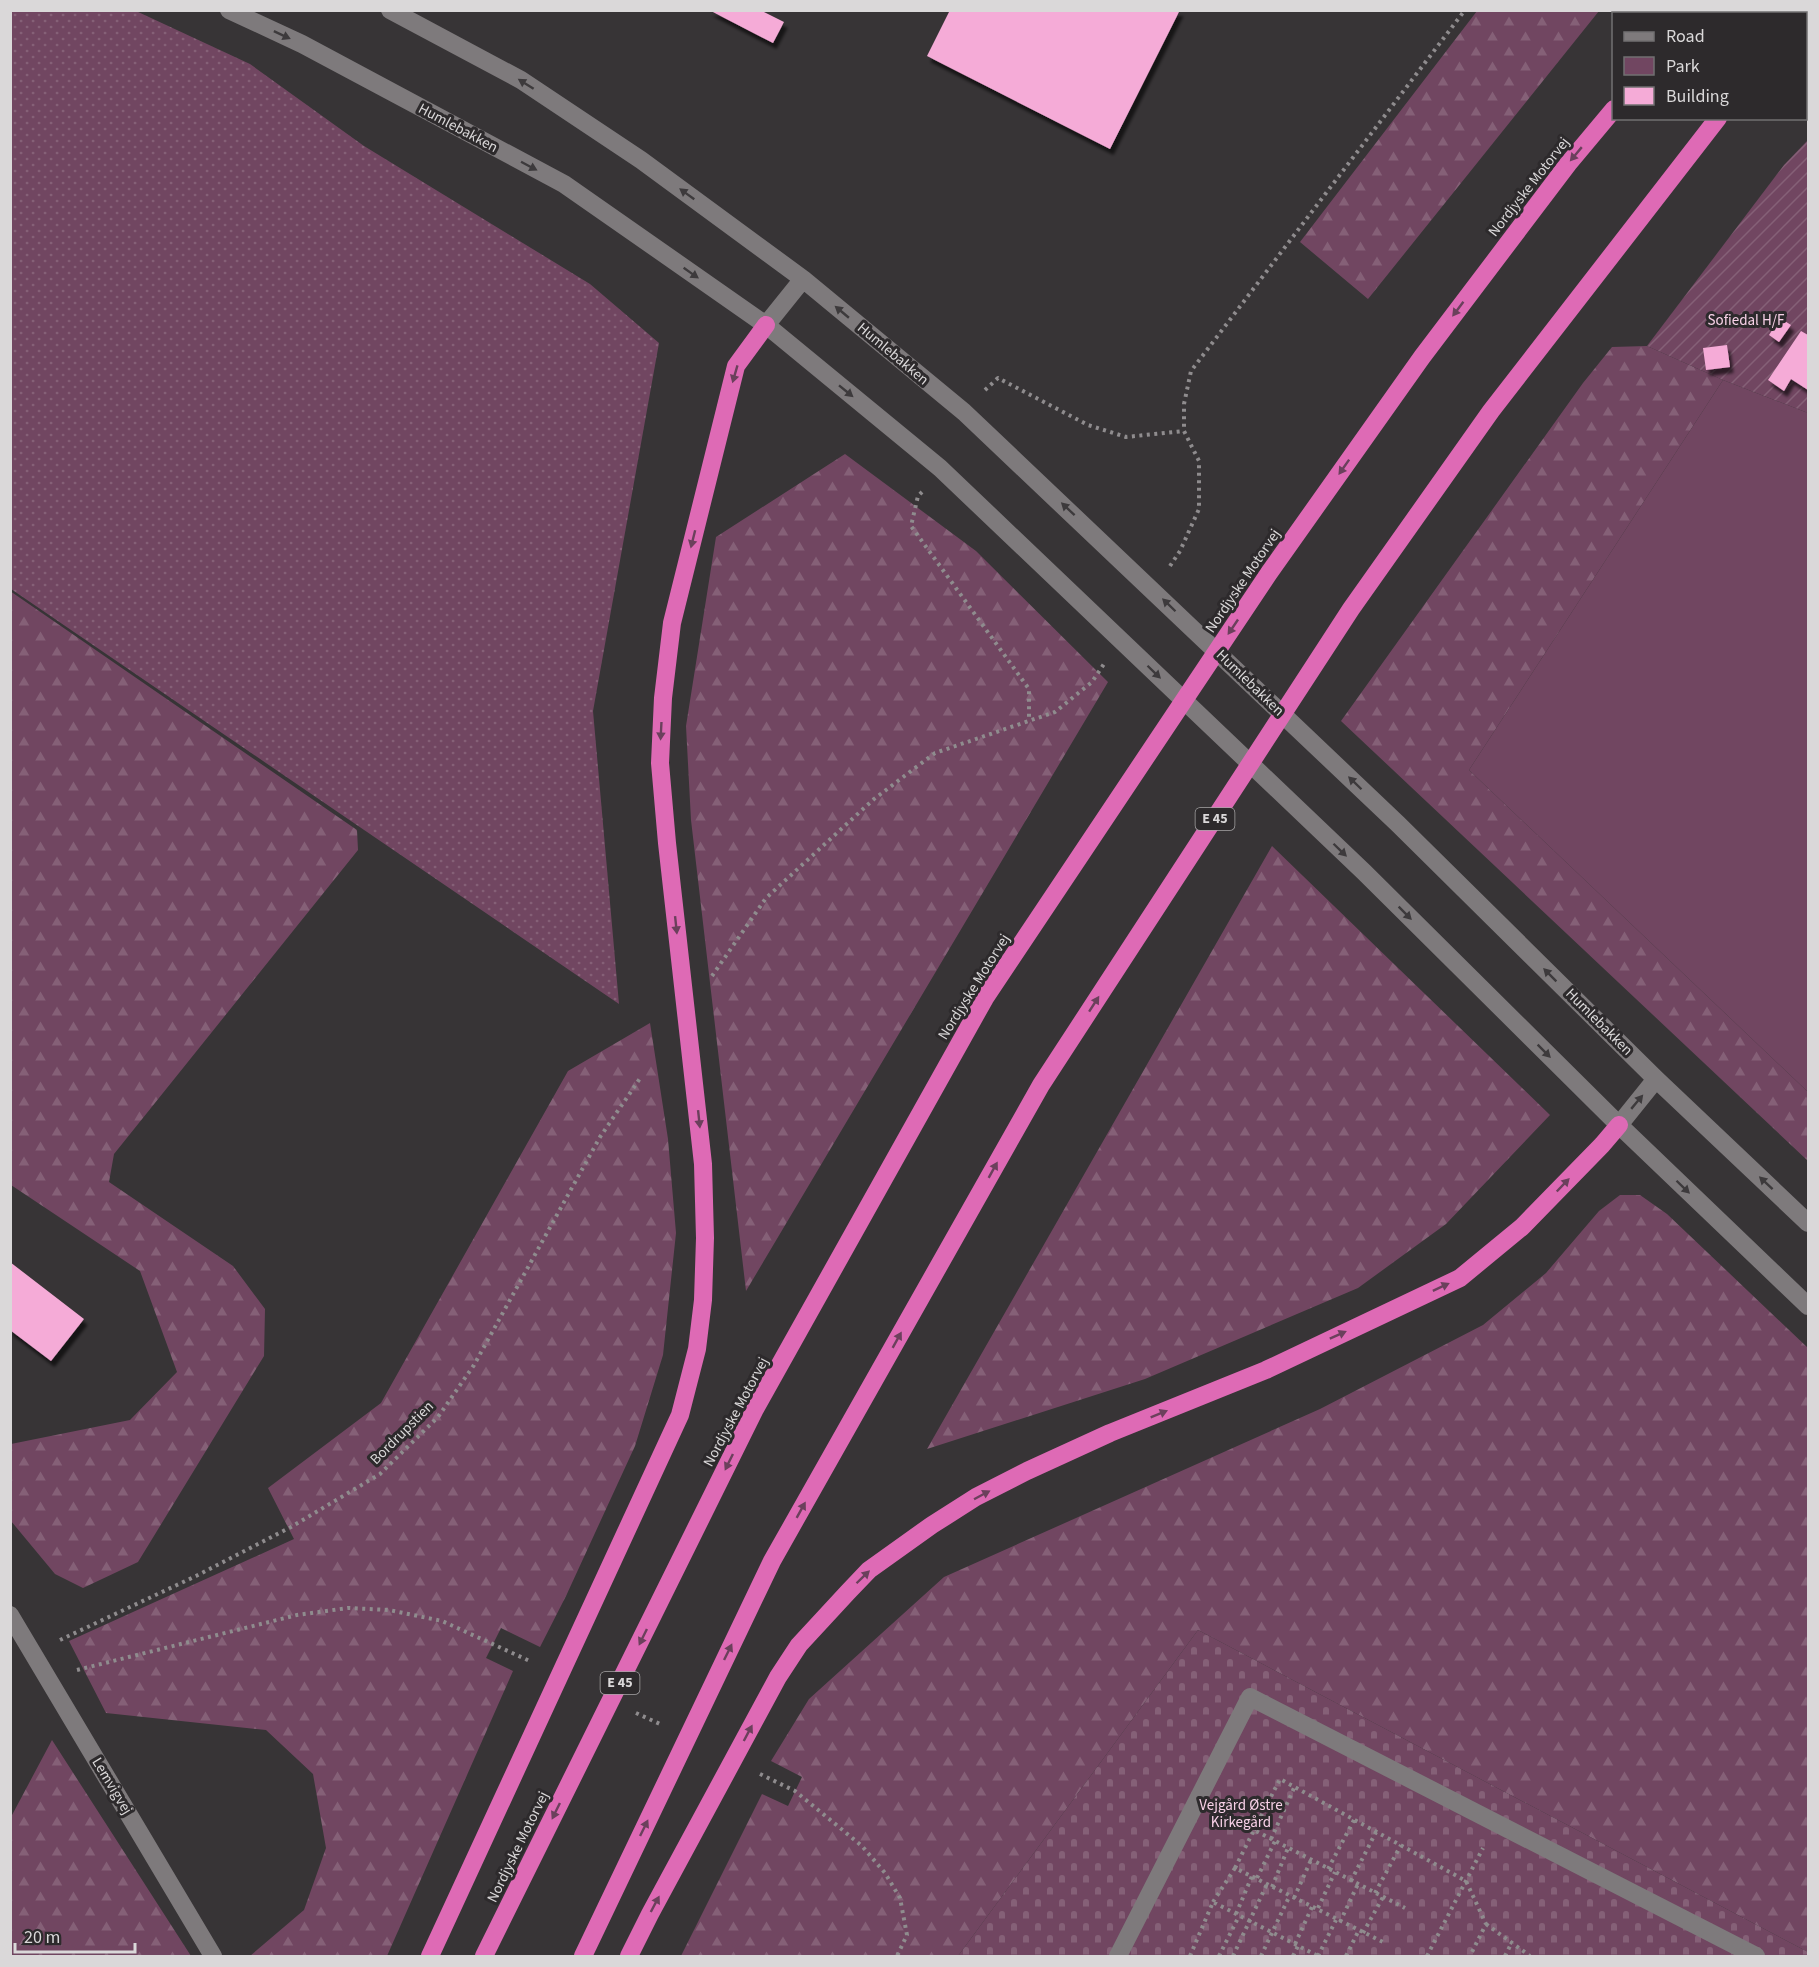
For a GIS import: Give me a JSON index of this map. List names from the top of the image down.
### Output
{
  "streets": {
    "highway": ["Nordjyske Motorvej", "E 45"],
    "street": ["Humlebakken", "Lemvigvej"],
    "path": ["Bordrupstien"]
  },
  "crossings": [
    ["Bordrupstien", "Lemvigvej"]
  ],
  "parks": ["Sofiedal H/F", "Vejgård Østre Kirkegård"],
  "legend": ["Road", "Park", "Building"],
  "scale_bar": "20 m"
}
